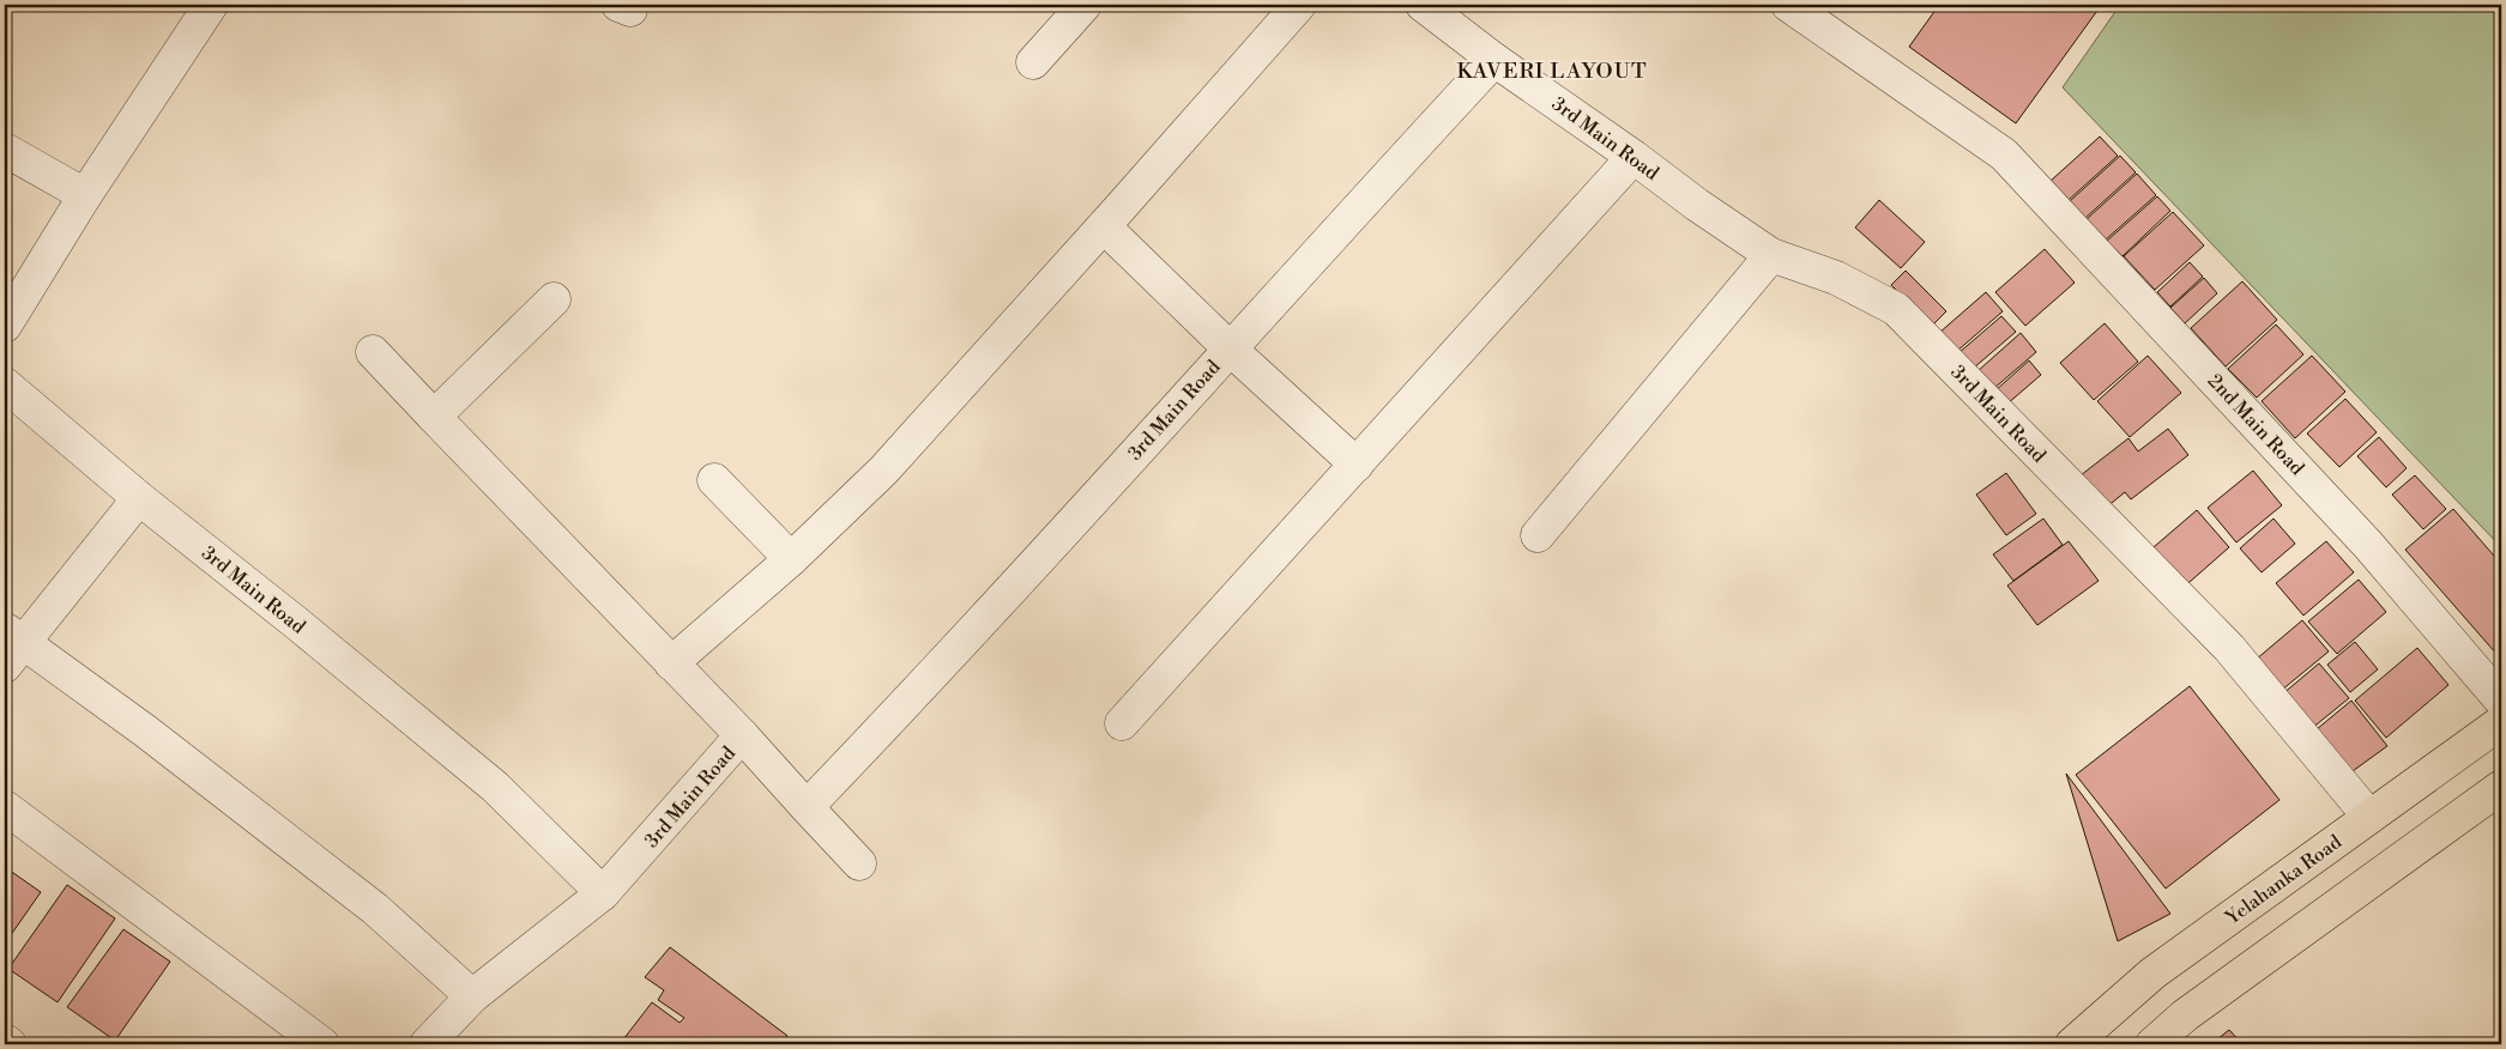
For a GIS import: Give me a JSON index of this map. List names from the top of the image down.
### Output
{
  "streets": {
    "main road": ["Yelahanka Road"],
    "street": ["3rd Main Road", "2nd Main Road"]
  },
  "crossings": [
    ["3rd Main Road", "Yelahanka Road"]
  ],
  "districts": ["KAVERI LAYOUT"]
}
